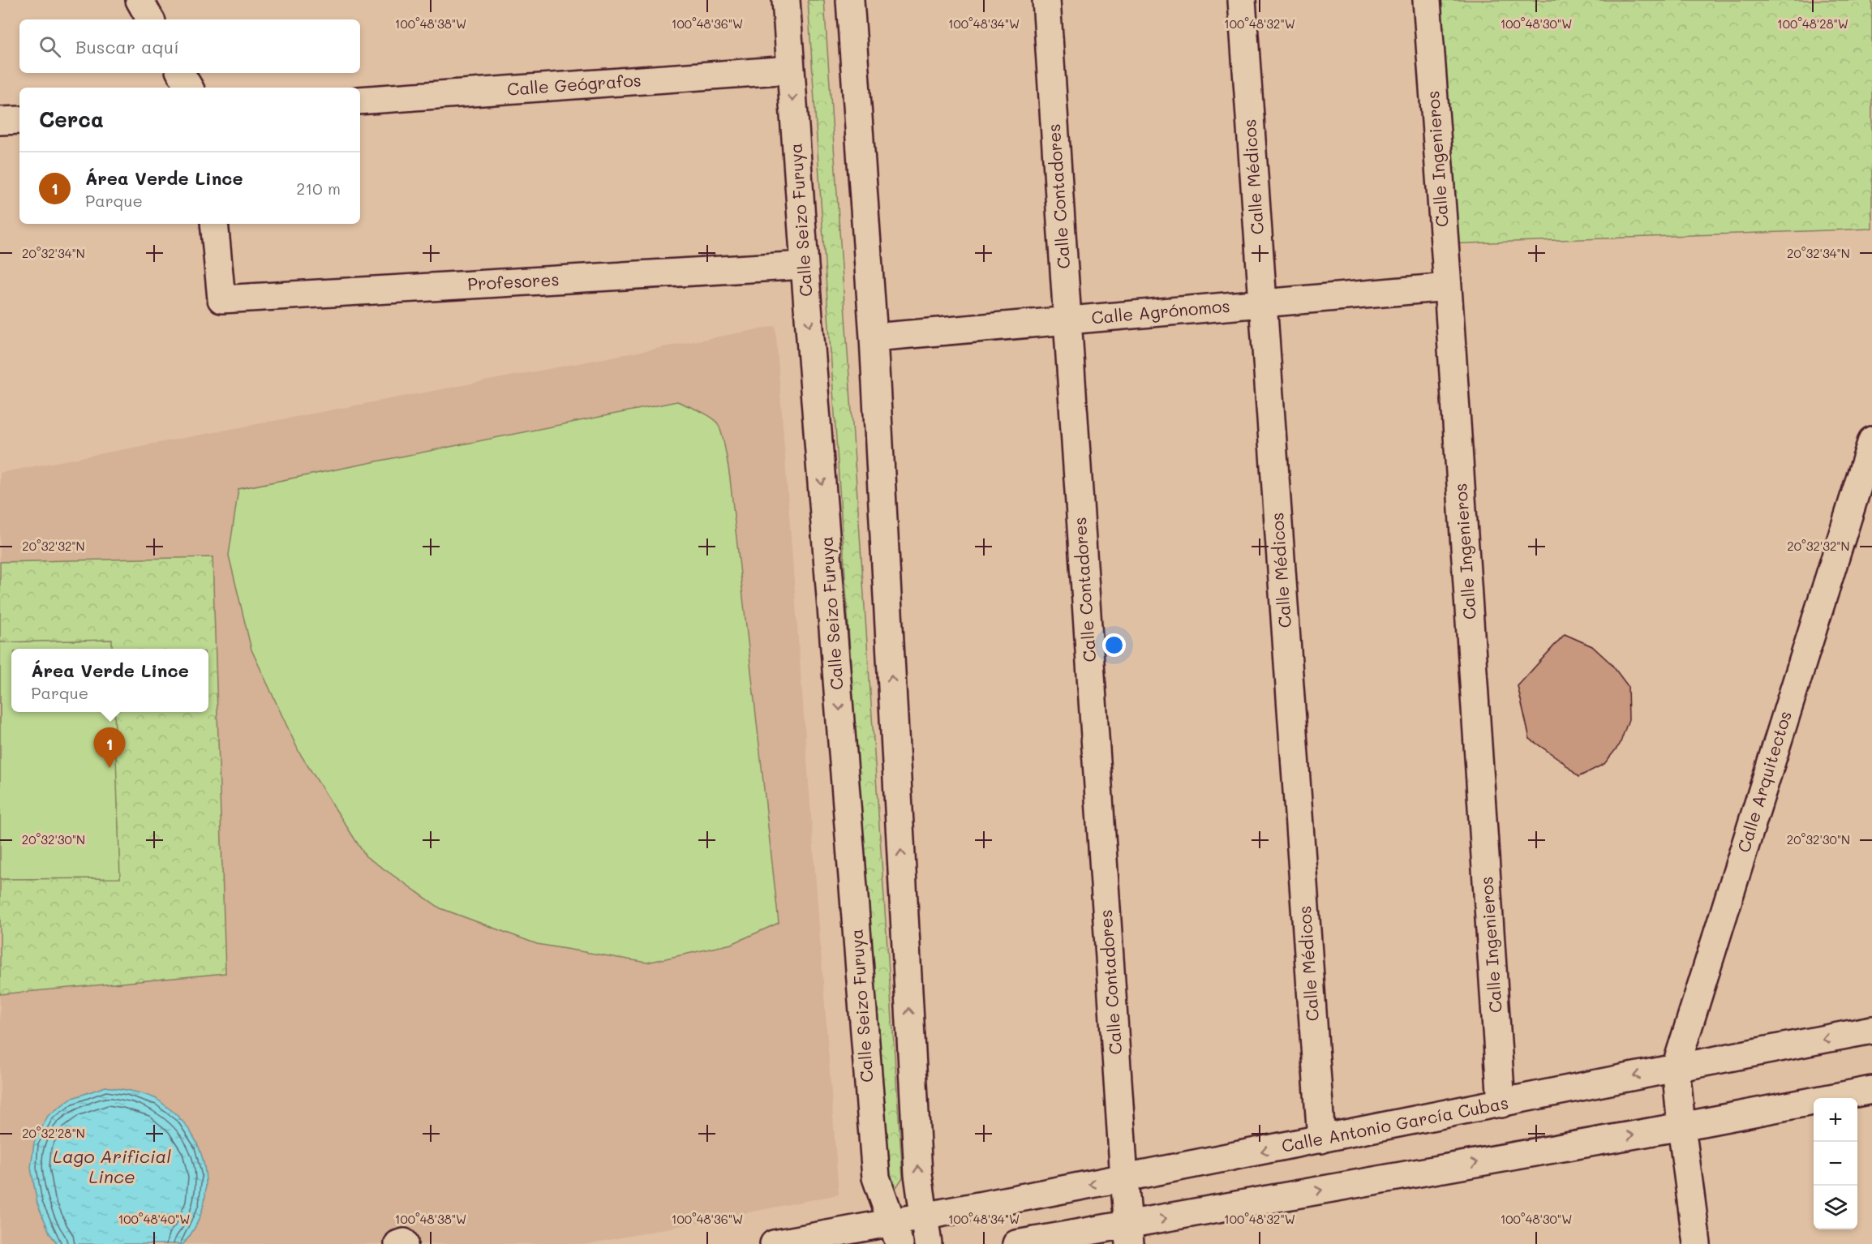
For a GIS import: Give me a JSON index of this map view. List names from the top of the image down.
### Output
{
  "streets": {
    "street": [
      "Calle Geógrafos",
      "Calle Ingenieros",
      "Calle Médicos",
      "Calle Contadores",
      "Calle Seizo Furuya",
      "Profesores",
      "Calle Agrónomos",
      "Calle Arquitectos",
      "Calle Antonio García Cubas"
    ]
  },
  "crossings": [
    ["Calle Geógrafos", "Calle Seizo Furuya"],
    ["Calle Ingenieros", "Calle Agrónomos"],
    ["Calle Ingenieros", "Calle Antonio García Cubas"],
    ["Calle Médicos", "Calle Agrónomos"],
    ["Calle Médicos", "Calle Antonio García Cubas"],
    ["Calle Contadores", "Calle Agrónomos"],
    ["Calle Contadores", "Calle Antonio García Cubas"],
    ["Calle Seizo Furuya", "Profesores"],
    ["Calle Seizo Furuya", "Calle Antonio García Cubas"],
    ["Calle Arquitectos", "Calle Antonio García Cubas"]
  ],
  "water": ["Lago Arificial Lince"],
  "page": {
    "search": "Buscar aquí",
    "heading": "Cerca",
    "list": [
      {
        "mark": "1",
        "name": "Área Verde Lince",
        "note": "Parque",
        "value": "210 m"
      }
    ],
    "popup": ["Área Verde Lince", "Parque"],
    "pins": "1",
    "map_buttons": ["+", "−"]
  },
  "coordinates": [
    "100°48'38\"W",
    "100°48'36\"W",
    "100°48'34\"W",
    "100°48'32\"W",
    "100°48'30\"W",
    "100°48'28\"W",
    "20°32'34\"N",
    "20°32'32\"N",
    "20°32'30\"N",
    "20°32'28\"N",
    "100°48'40\"W"
  ]
}
